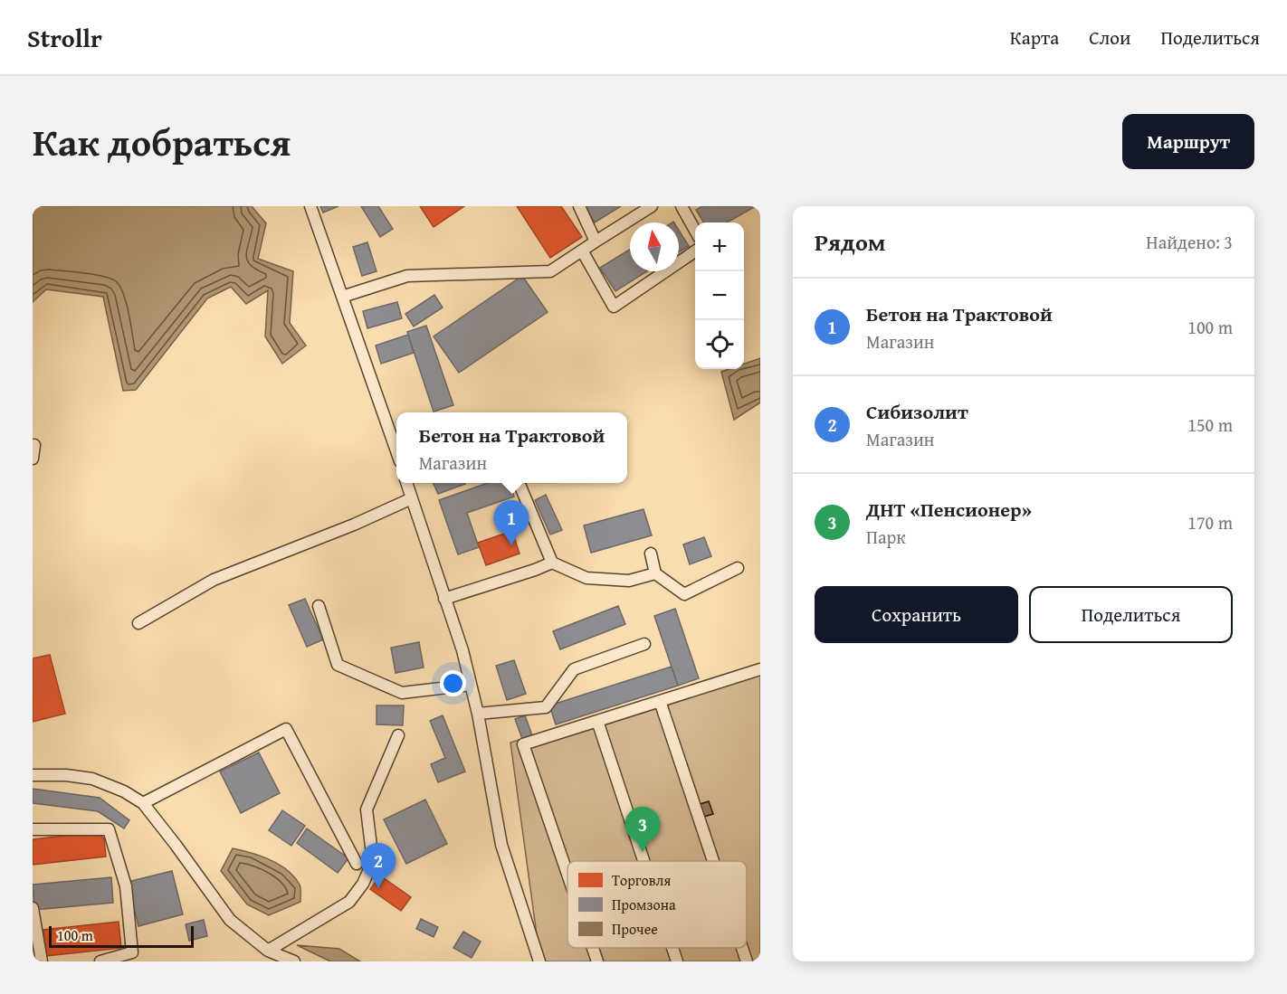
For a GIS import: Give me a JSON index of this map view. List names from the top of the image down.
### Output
{
  "legend": ["Торговля", "Промзона", "Прочее"],
  "scale_bar": "100 m",
  "north": "top",
  "page": {
    "header": "Strollr",
    "nav": ["Карта", "Слои", "Поделиться"],
    "title": "Как добраться",
    "buttons": [
      "Маршрут",
      ["Сохранить", "Поделиться"]
    ],
    "heading": ["Рядом", "Найдено: 3"],
    "map_buttons": ["+", "−"],
    "list": [
      {
        "mark": "1",
        "name": "Бетон на Трактовой",
        "note": "Магазин",
        "value": "100 m"
      },
      {
        "mark": "2",
        "name": "Сибизолит",
        "note": "Магазин",
        "value": "150 m"
      },
      {
        "mark": "3",
        "name": "ДНТ «Пенсионер»",
        "note": "Парк",
        "value": "170 m"
      }
    ],
    "popup": ["Бетон на Трактовой", "Магазин"],
    "pins": ["1", "3", "2"],
    "scale": "100 m"
  }
}
